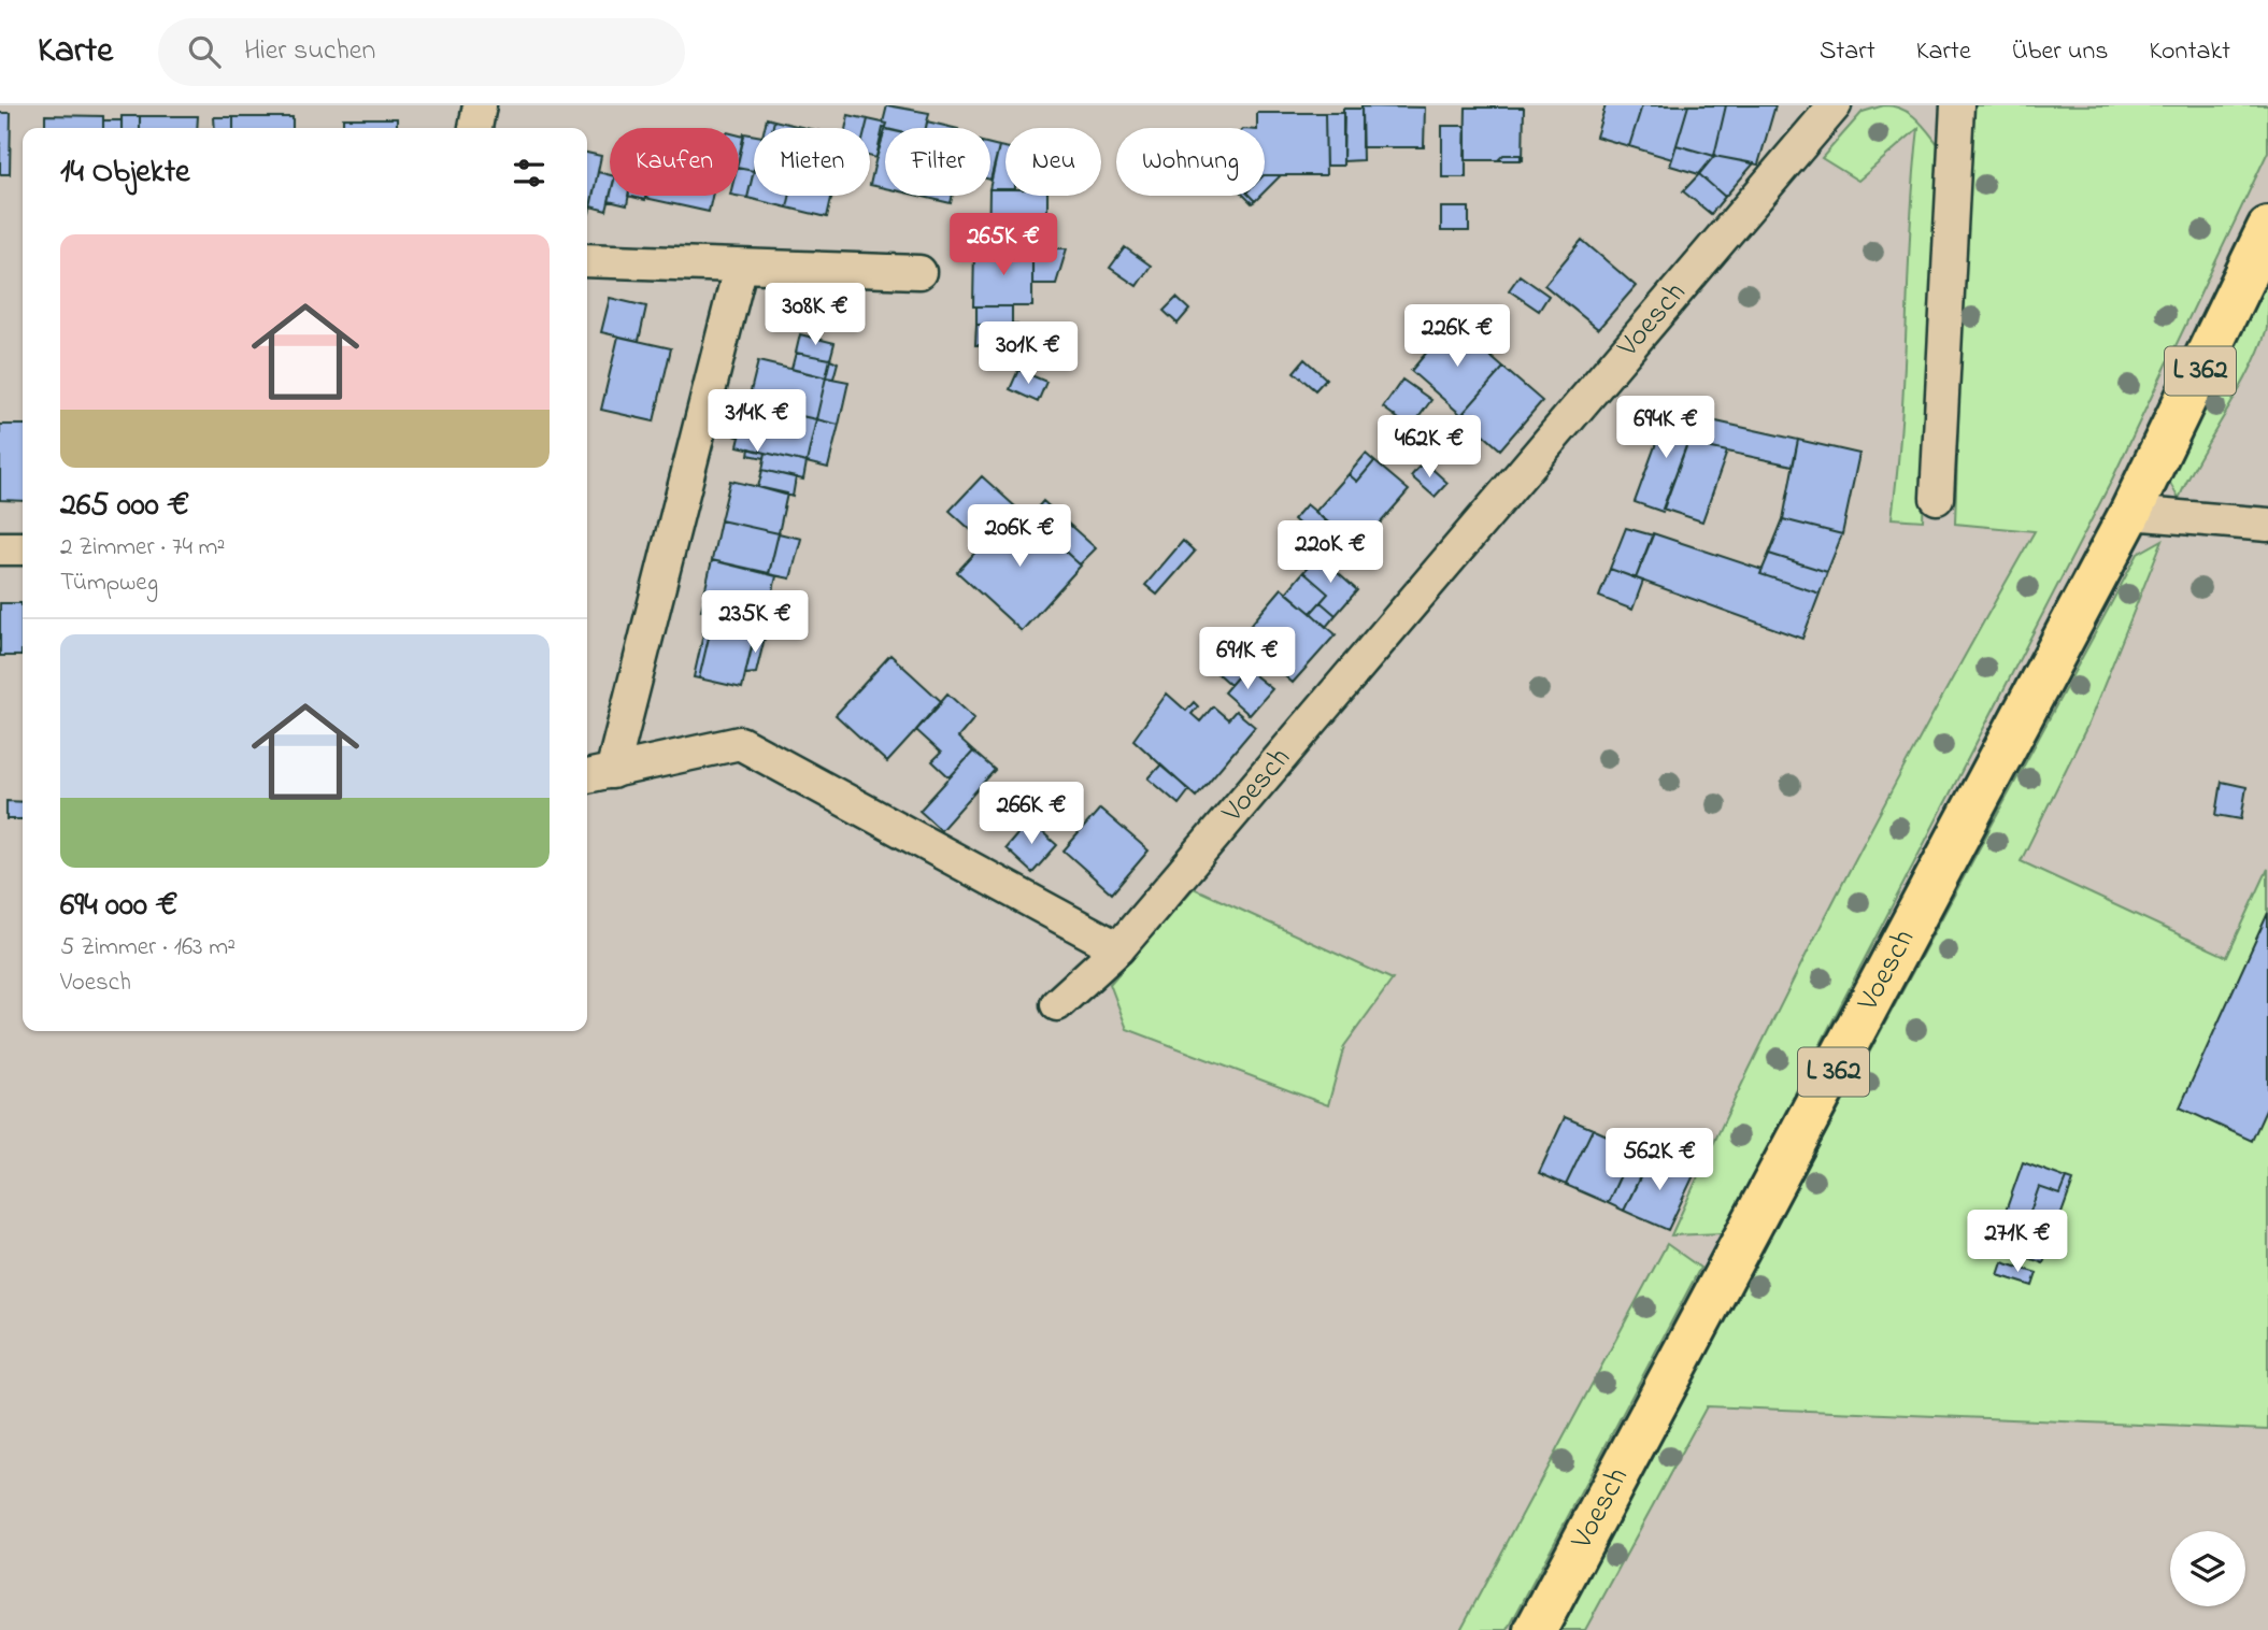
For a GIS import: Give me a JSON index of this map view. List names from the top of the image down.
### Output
{
  "streets": {
    "main road": ["Voesch", "L 362"]
  },
  "crossings": [
    ["Voesch", "L 362"]
  ],
  "page": {
    "header": "Karte",
    "search": "Hier suchen",
    "nav": [
      "Start",
      "Karte",
      "Über uns",
      "Kontakt"
    ],
    "chip": [
      "Kaufen",
      "Mieten",
      "Filter",
      "Neu",
      "Wohnung"
    ],
    "heading": "14 Objekte",
    "price": [
      "265K €",
      "308K €",
      "226K €",
      "301K €",
      "314K €",
      "694K €",
      "462K €",
      "206K €",
      "220K €",
      "235K €",
      "691K €",
      "266K €",
      "562K €",
      "271K €"
    ],
    "list": [
      {
        "name": "265 000 €",
        "note": "2 Zimmer · 74 m² · Tümpweg"
      },
      {
        "name": "694 000 €",
        "note": "5 Zimmer · 163 m² · Voesch"
      }
    ]
  }
}
